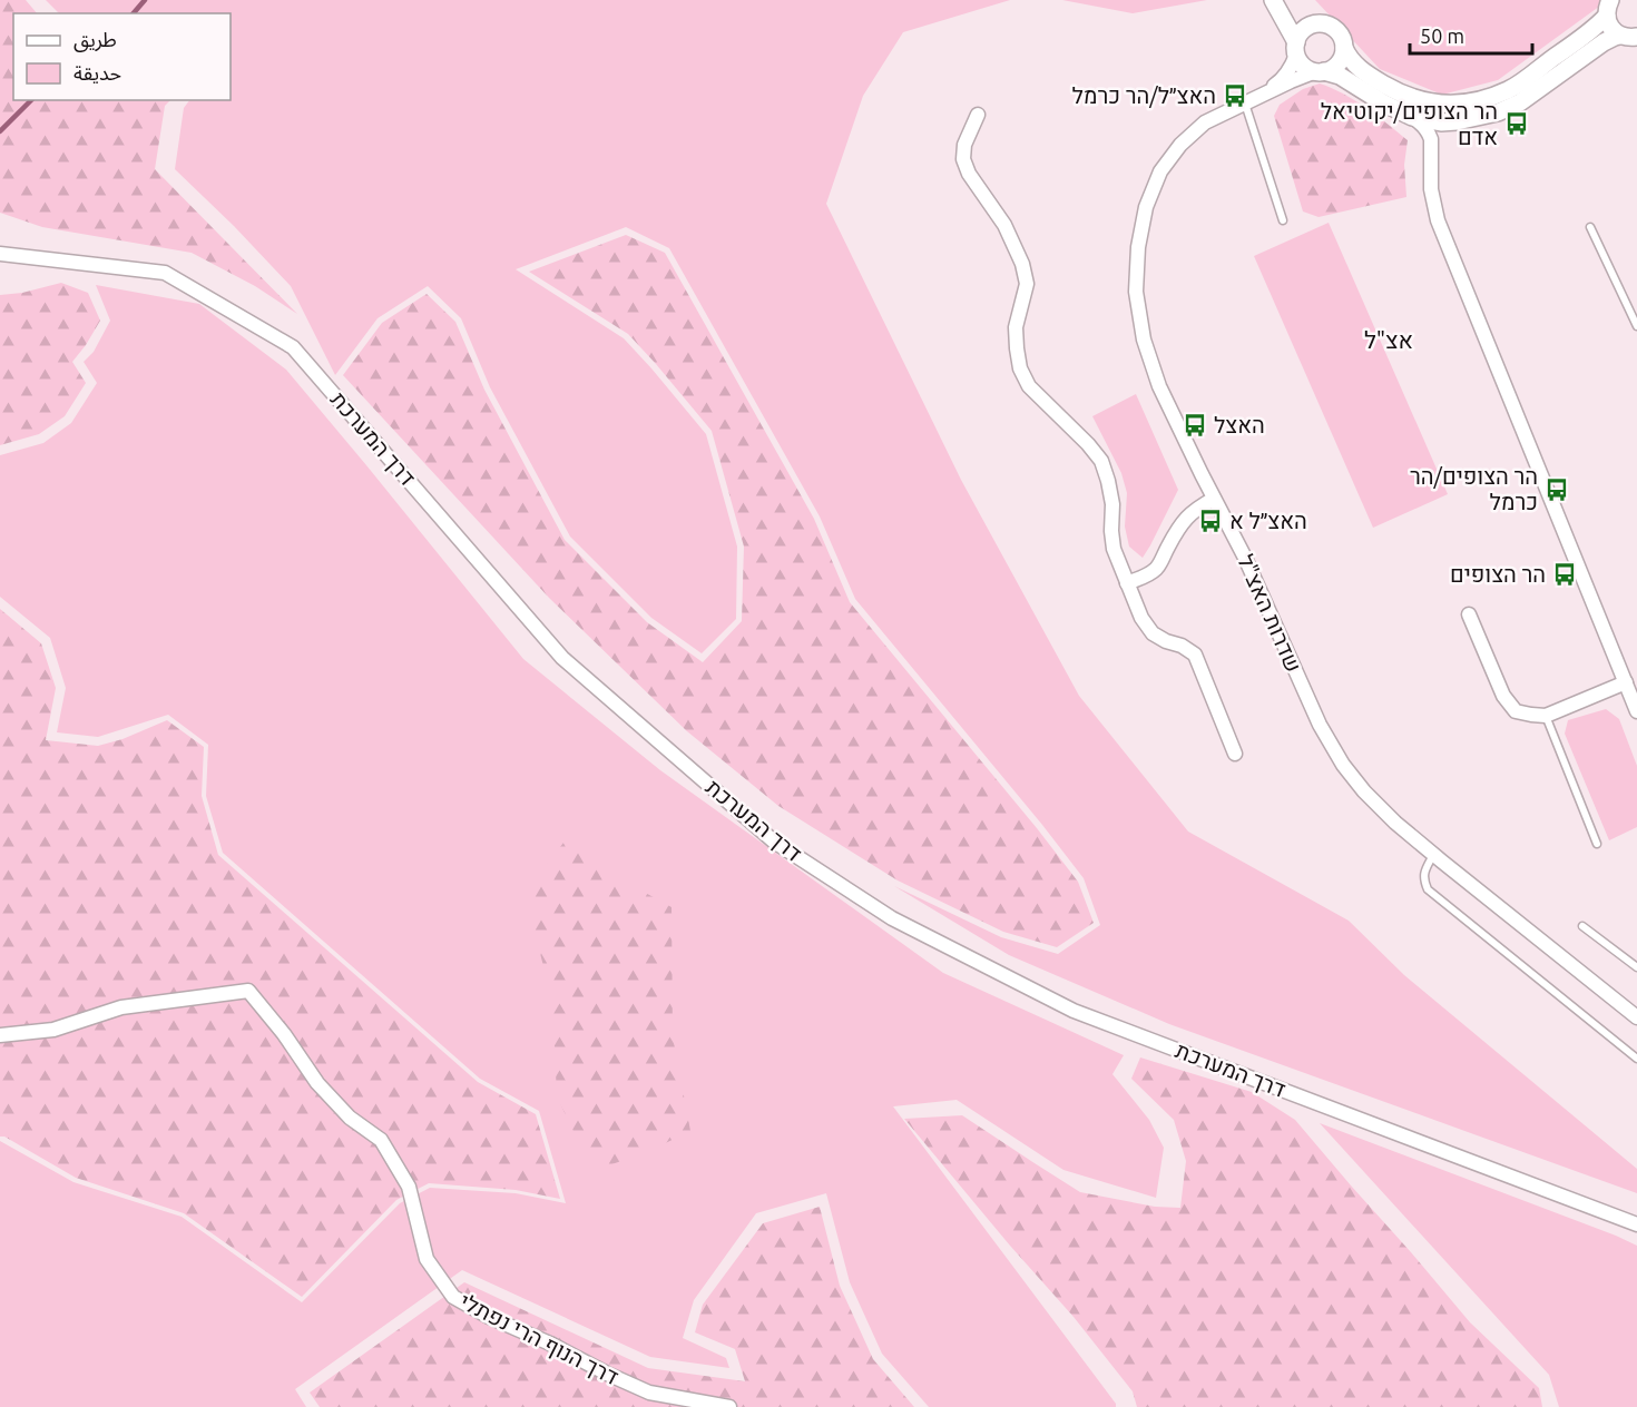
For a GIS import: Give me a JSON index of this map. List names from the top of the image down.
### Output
{
  "streets": {
    "street": ["דרך המערכת", "שדרות האצ\"ל", "דרך הנוף הרי נפתלי"]
  },
  "districts": ["אצ\"ל"],
  "places": {
    "bus stop": [
      "האצ״ל/הר כרמל",
      "הר הצופים/יקוטיאל אדם",
      "האצל",
      "הר הצופים/הר כרמל",
      "האצ״ל א",
      "הר הצופים"
    ]
  },
  "legend": ["طريق", "حديقة"],
  "scale_bar": "50 m"
}
